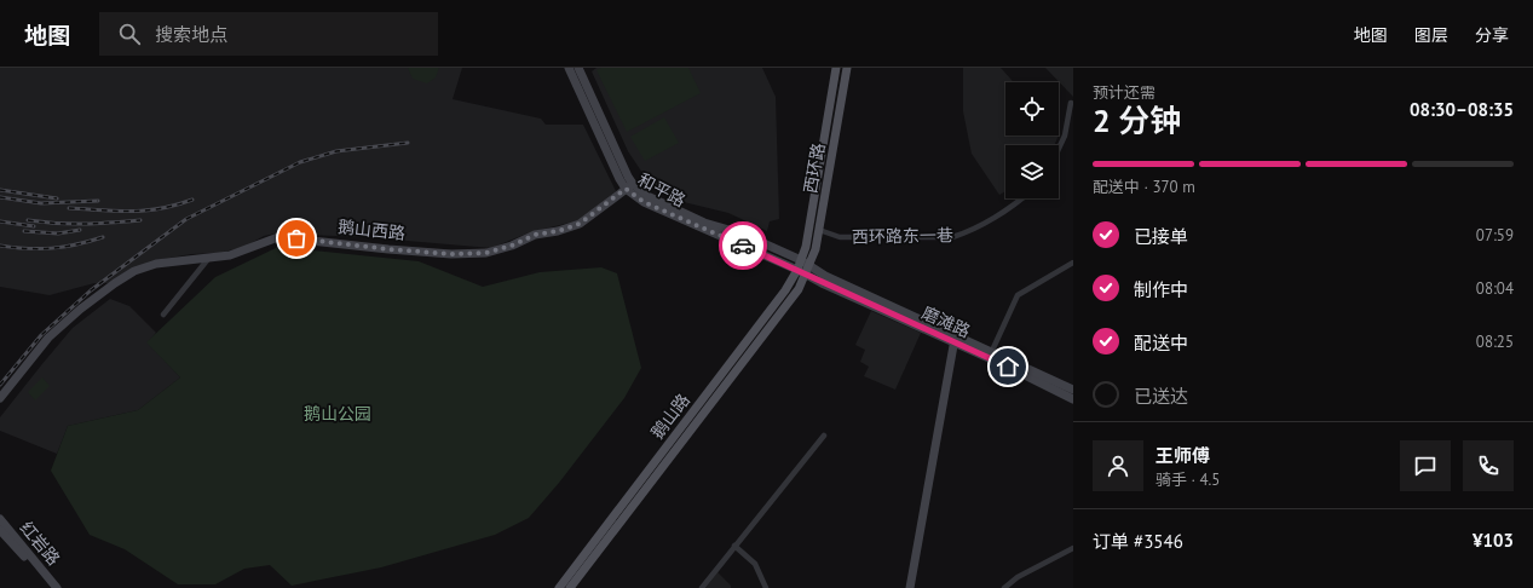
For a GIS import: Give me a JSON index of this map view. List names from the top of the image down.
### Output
{
  "streets": {
    "main road": ["西环路", "鹅山路"],
    "street": [
      "和平路",
      "鹅山西路",
      "西环路东一巷",
      "磨滩路",
      "红岩路"
    ]
  },
  "crossings": [
    ["西环路", "和平路"],
    ["西环路", "西环路东一巷"],
    ["西环路", "磨滩路"],
    ["西环路", "鹅山路"],
    ["和平路", "鹅山西路"],
    ["和平路", "磨滩路"],
    ["和平路", "鹅山路"],
    ["磨滩路", "鹅山路"]
  ],
  "parks": ["鹅山公园"],
  "page": {
    "header": "地图",
    "search": "搜索地点",
    "nav": ["地图", "图层", "分享"],
    "heading": ["2 分钟", "预计还需", "08:30–08:35"],
    "panel": [
      "王师傅",
      "骑手 · 4.5",
      "订单 #3546",
      "¥103"
    ],
    "bar": "配送中 · 370 m",
    "list": [
      ["已接单", "07:59"],
      ["制作中", "08:04"],
      ["配送中", "08:25"],
      "已送达"
    ]
  }
}
